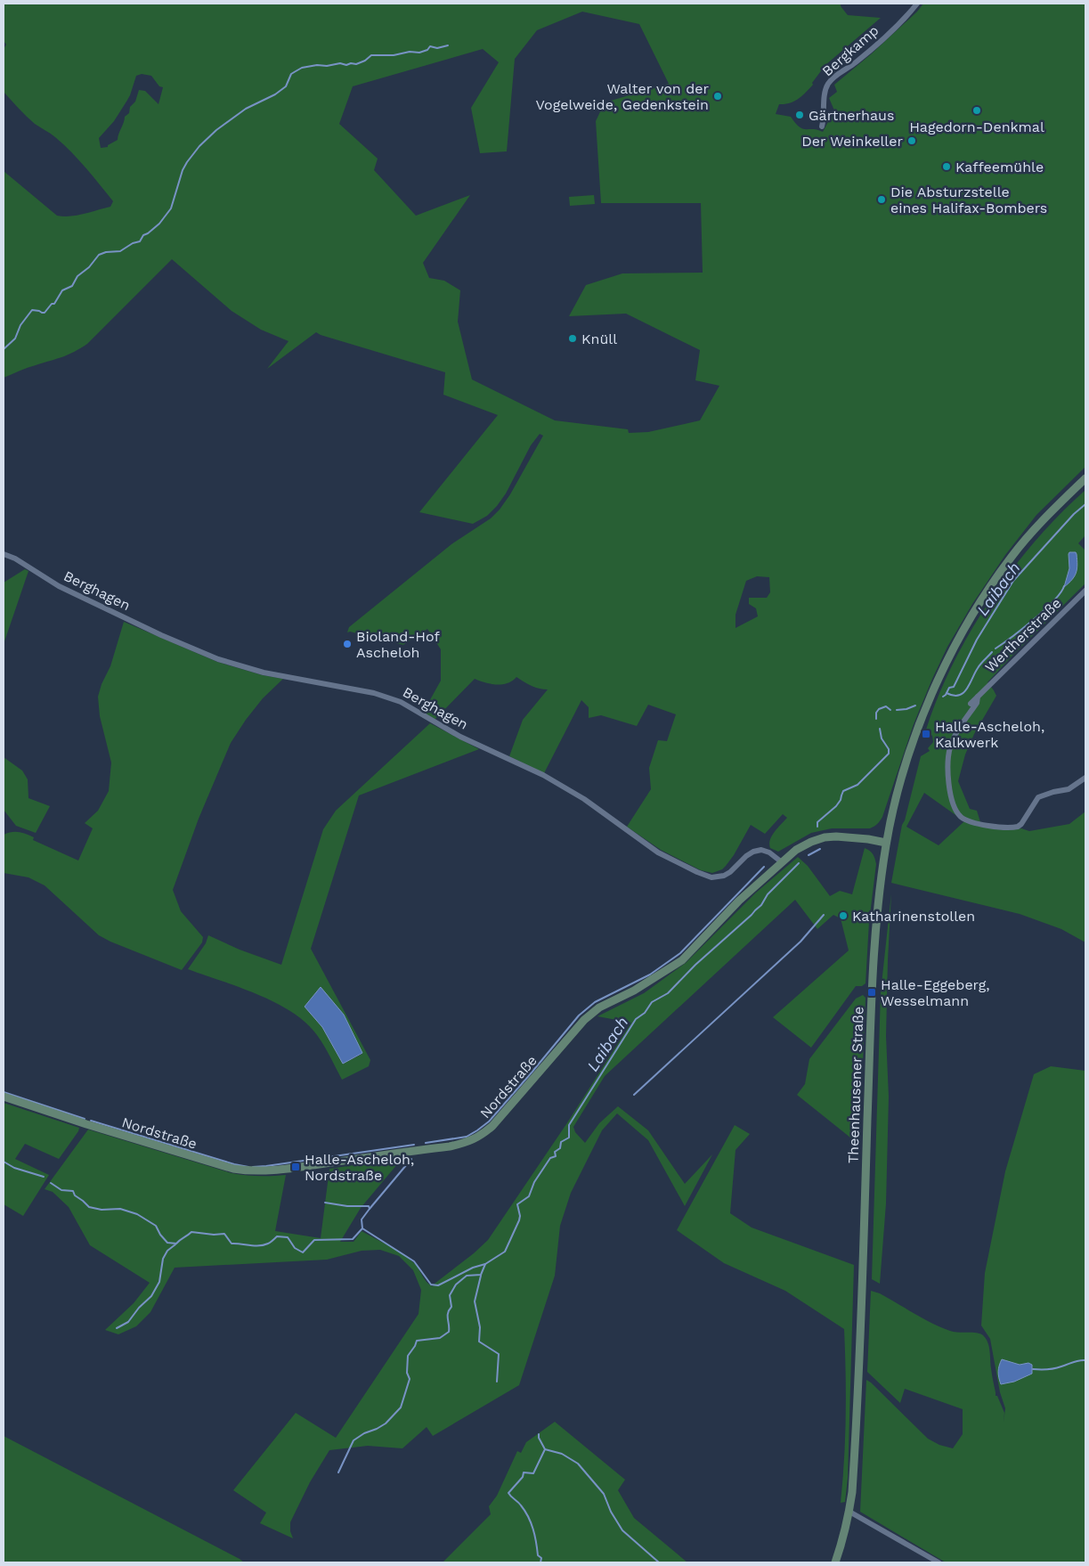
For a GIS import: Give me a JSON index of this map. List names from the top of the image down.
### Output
{
  "streets": {
    "main road": ["Theenhausener Straße", "Nordstraße"],
    "street": ["Bergkamp", "Berghagen", "Wertherstraße"]
  },
  "crossings": [
    ["Berghagen", "Nordstraße"],
    ["Theenhausener Straße", "Nordstraße"]
  ],
  "water": ["Laibach"],
  "places": {
    "other": [
      "Walter von der Vogelweide, Gedenkstein",
      "Hagedorn-Denkmal",
      "Gärtnerhaus",
      "Der Weinkeller",
      "Kaffeemühle",
      "Die Absturzstelle eines Halifax-Bombers",
      "Knüll",
      "Bioland-Hof Ascheloh",
      "Katharinenstollen"
    ],
    "transit": ["Halle-Ascheloh, Kalkwerk", "Halle-Eggeberg, Wesselmann", "Halle-Ascheloh, Nordstraße"]
  }
}
